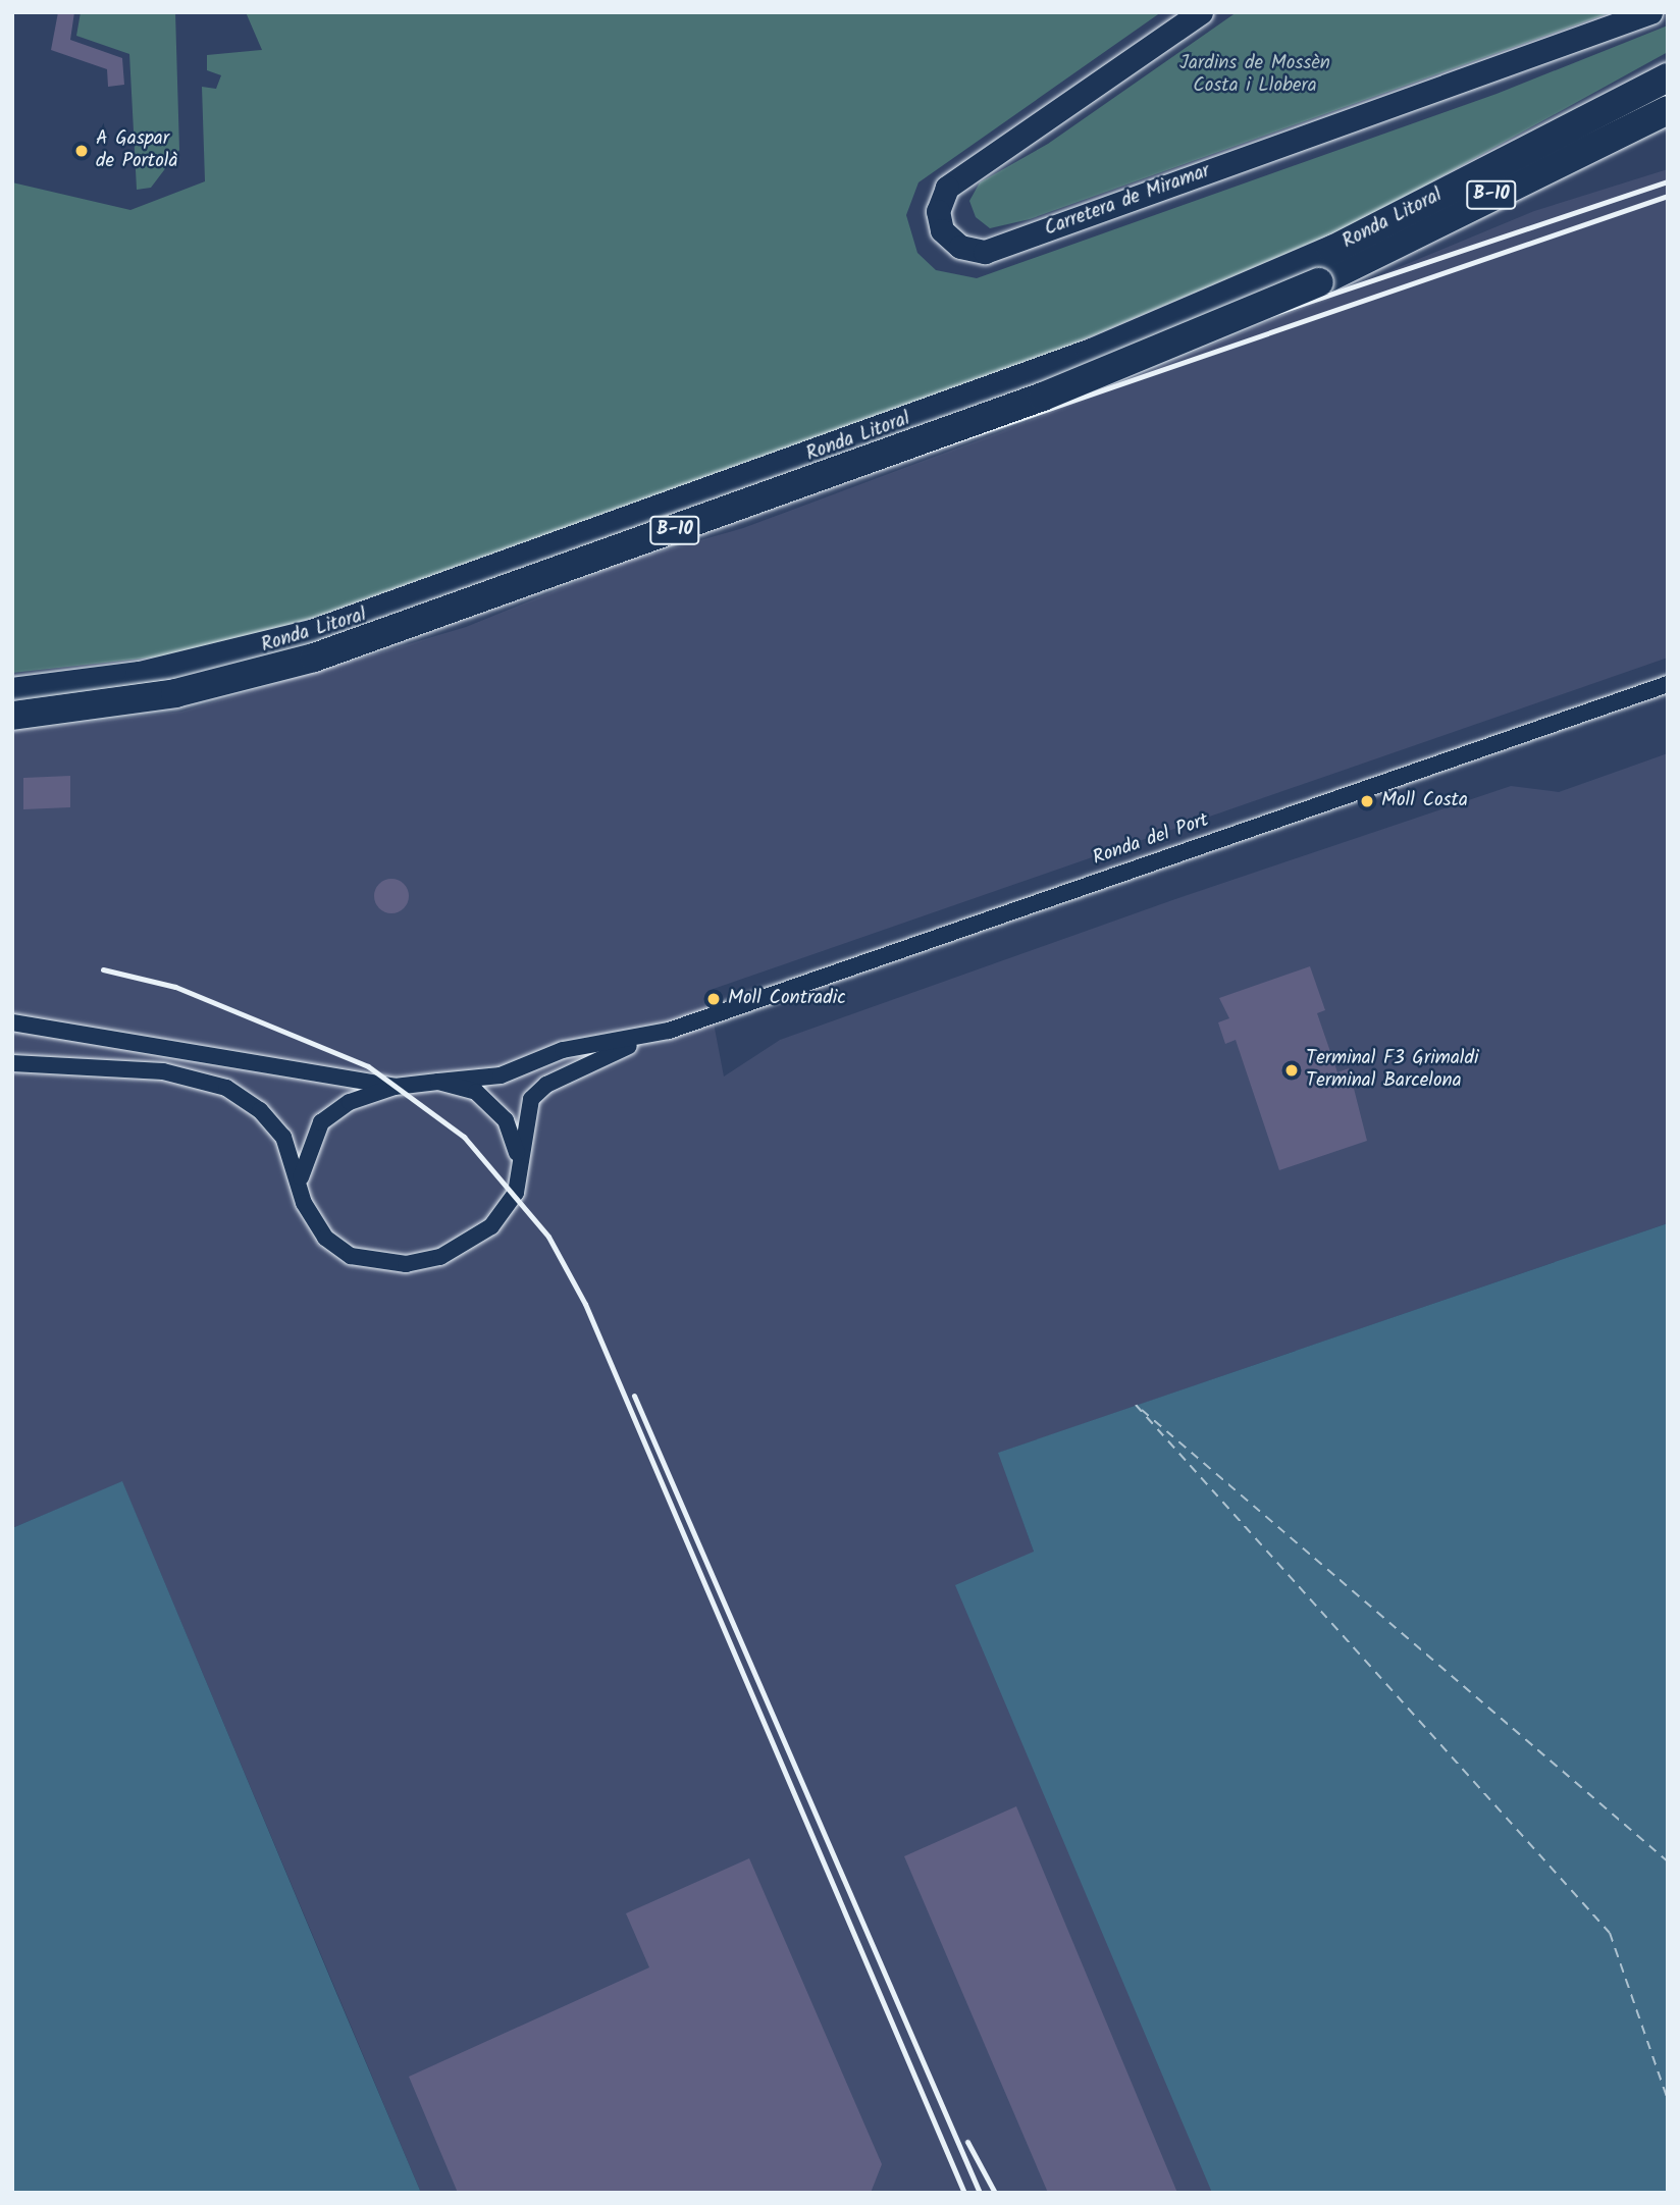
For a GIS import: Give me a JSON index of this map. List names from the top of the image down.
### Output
{
  "streets": {
    "highway": ["B-10", "Ronda Litoral"],
    "street": ["Carretera de Miramar", "Ronda del Port"]
  },
  "crossings": [
    ["B-10", "Ronda Litoral"]
  ],
  "parks": ["Jardins de Mossèn Costa i Llobera"],
  "places": [
    "A Gaspar de Portolà",
    "Moll Costa",
    "Moll Contradic",
    "Terminal F3 Grimaldi Terminal Barcelona"
  ]
}
